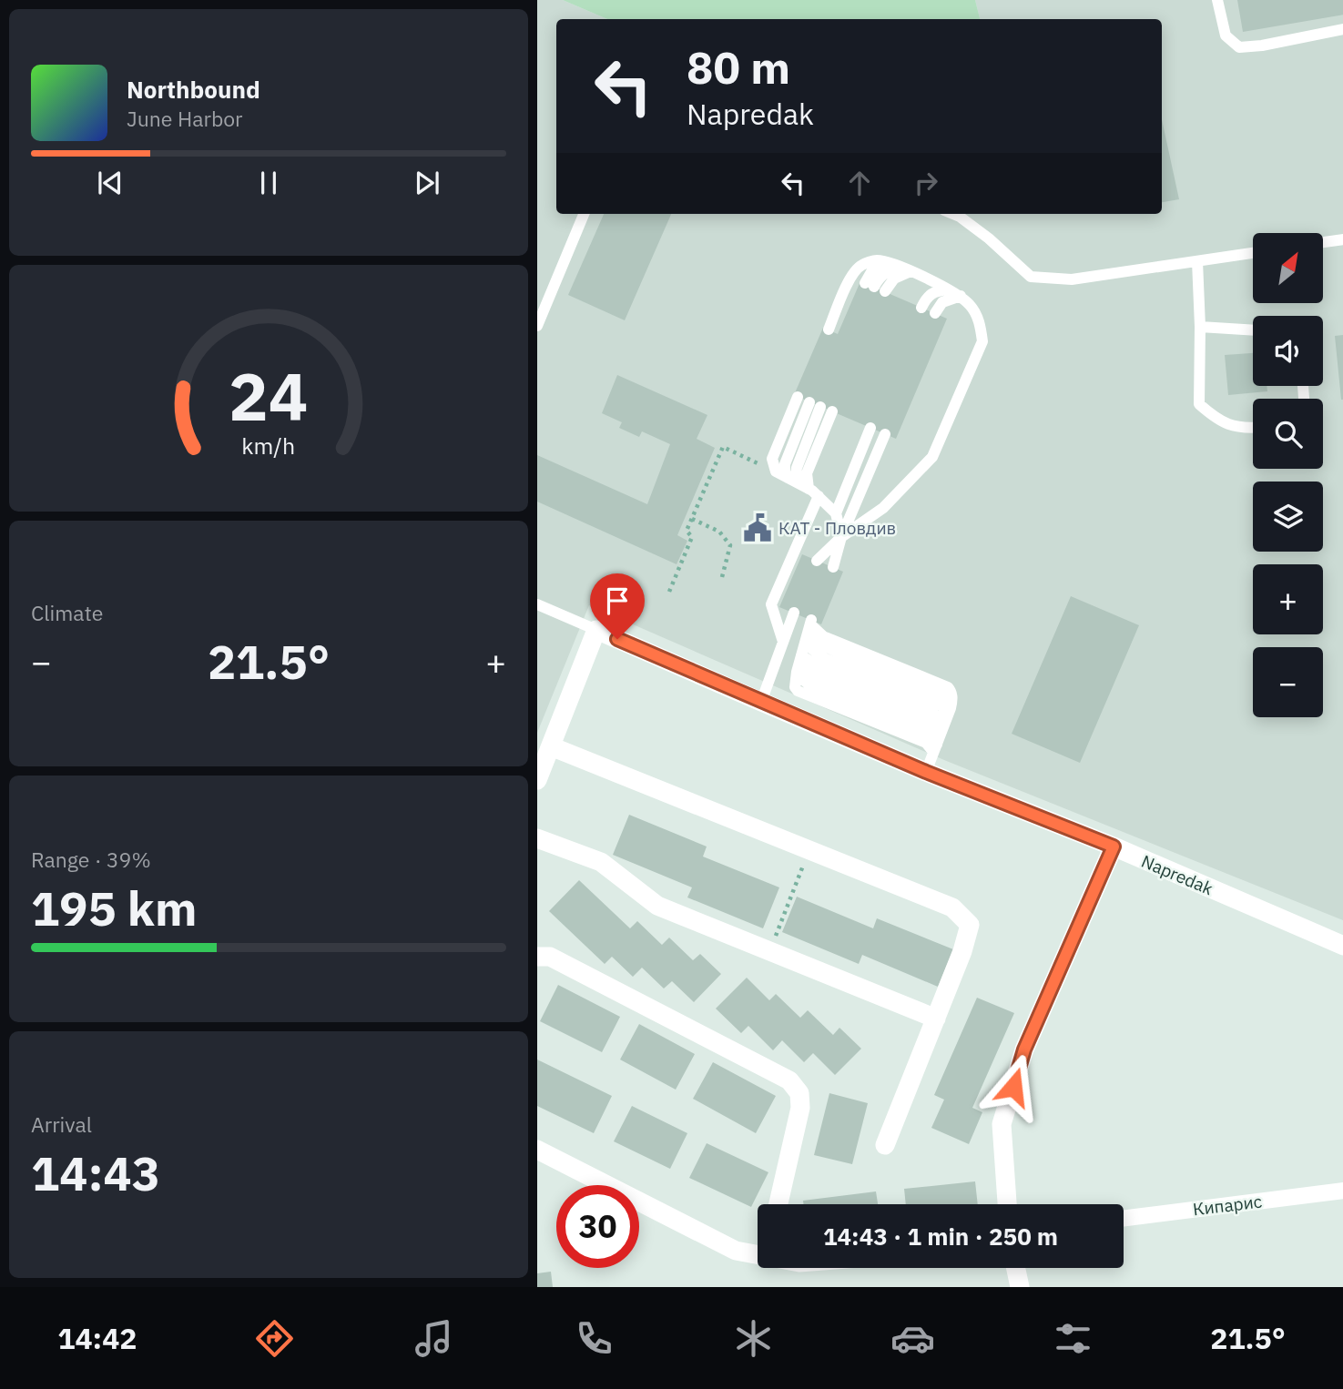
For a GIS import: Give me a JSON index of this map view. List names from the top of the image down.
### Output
{
  "streets": {
    "street": ["Napredak", "Кипарис"]
  },
  "places": {
    "public building": ["КАТ - Пловдив"]
  },
  "north": "top right",
  "page": {
    "turn": ["80 m", "Napredak"],
    "song": ["Northbound", "June Harbor"],
    "map_buttons": ["+", "−"],
    "tile": [
      "Climate",
      ["Range · 39%", "195 km"],
      ["Arrival", "14:43"]
    ],
    "heat": ["−", "21.5°", "+"],
    "limit": "30",
    "trip": "14:43 · 1 min · 250 m",
    "tabs": ["14:42", "21.5°"],
    "gauge": ["24", "km/h"]
  }
}
